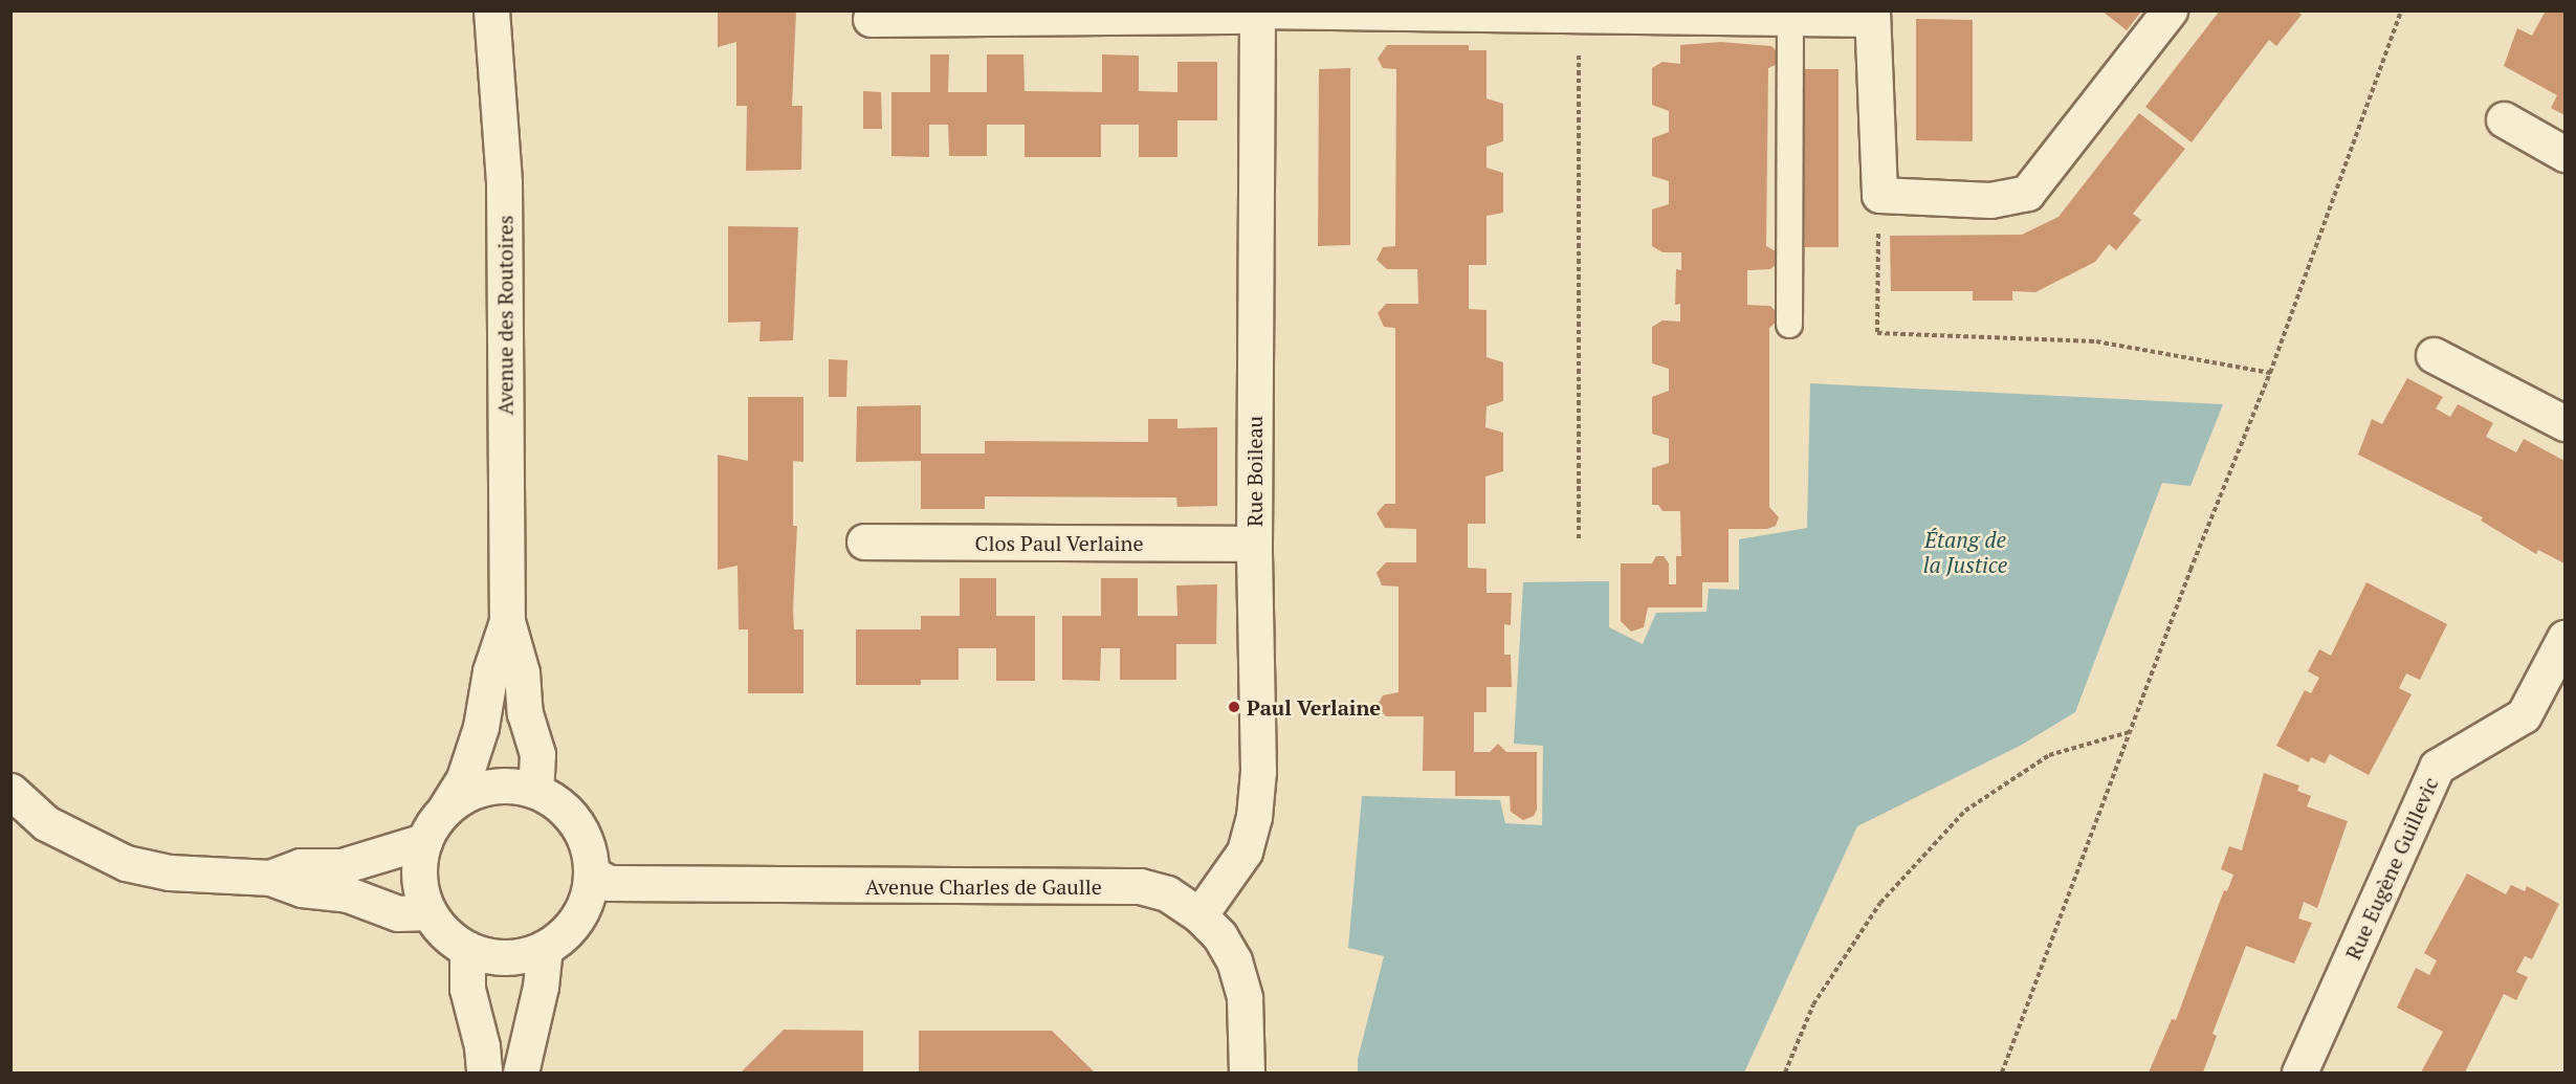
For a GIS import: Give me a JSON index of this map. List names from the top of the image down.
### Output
{
  "streets": {
    "street": [
      "Avenue des Routoires",
      "Rue Boileau",
      "Clos Paul Verlaine",
      "Rue Eugène Guillevic",
      "Avenue Charles de Gaulle"
    ]
  },
  "crossings": [
    ["Avenue des Routoires", "Avenue Charles de Gaulle"],
    ["Rue Boileau", "Clos Paul Verlaine"],
    ["Rue Boileau", "Avenue Charles de Gaulle"]
  ],
  "water": ["Étang de la Justice"],
  "places": ["Paul Verlaine"]
}
